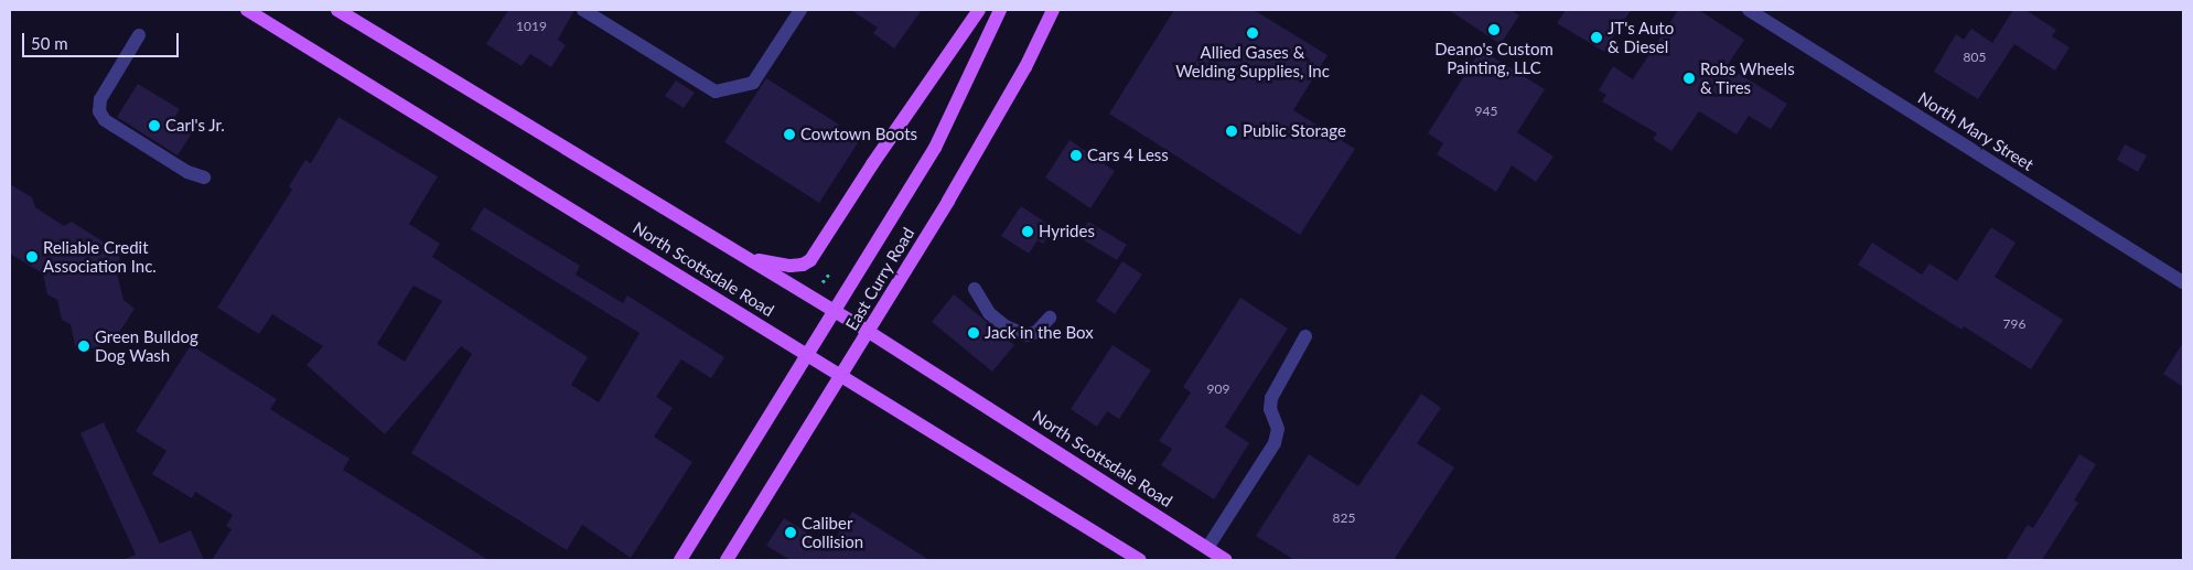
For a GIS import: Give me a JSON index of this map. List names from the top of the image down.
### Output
{
  "streets": {
    "main road": ["North Scottsdale Road", "East Curry Road"],
    "street": ["North Mary Street"]
  },
  "crossings": [
    ["North Scottsdale Road", "East Curry Road"]
  ],
  "places": [
    "Deano's Custom Painting, LLC",
    "Allied Gases & Welding Supplies, Inc",
    "JT's Auto & Diesel",
    "Robs Wheels & Tires",
    "Carl's Jr.",
    "Public Storage",
    "Cowtown Boots",
    "Cars 4 Less",
    "Hyrides",
    "Reliable Credit Association Inc.",
    "Jack in the Box",
    "Green Bulldog Dog Wash",
    "Caliber Collision"
  ],
  "house_numbers": [
    "1019",
    "805",
    "945",
    "796",
    "909",
    "825"
  ],
  "scale_bar": "50 m"
}
